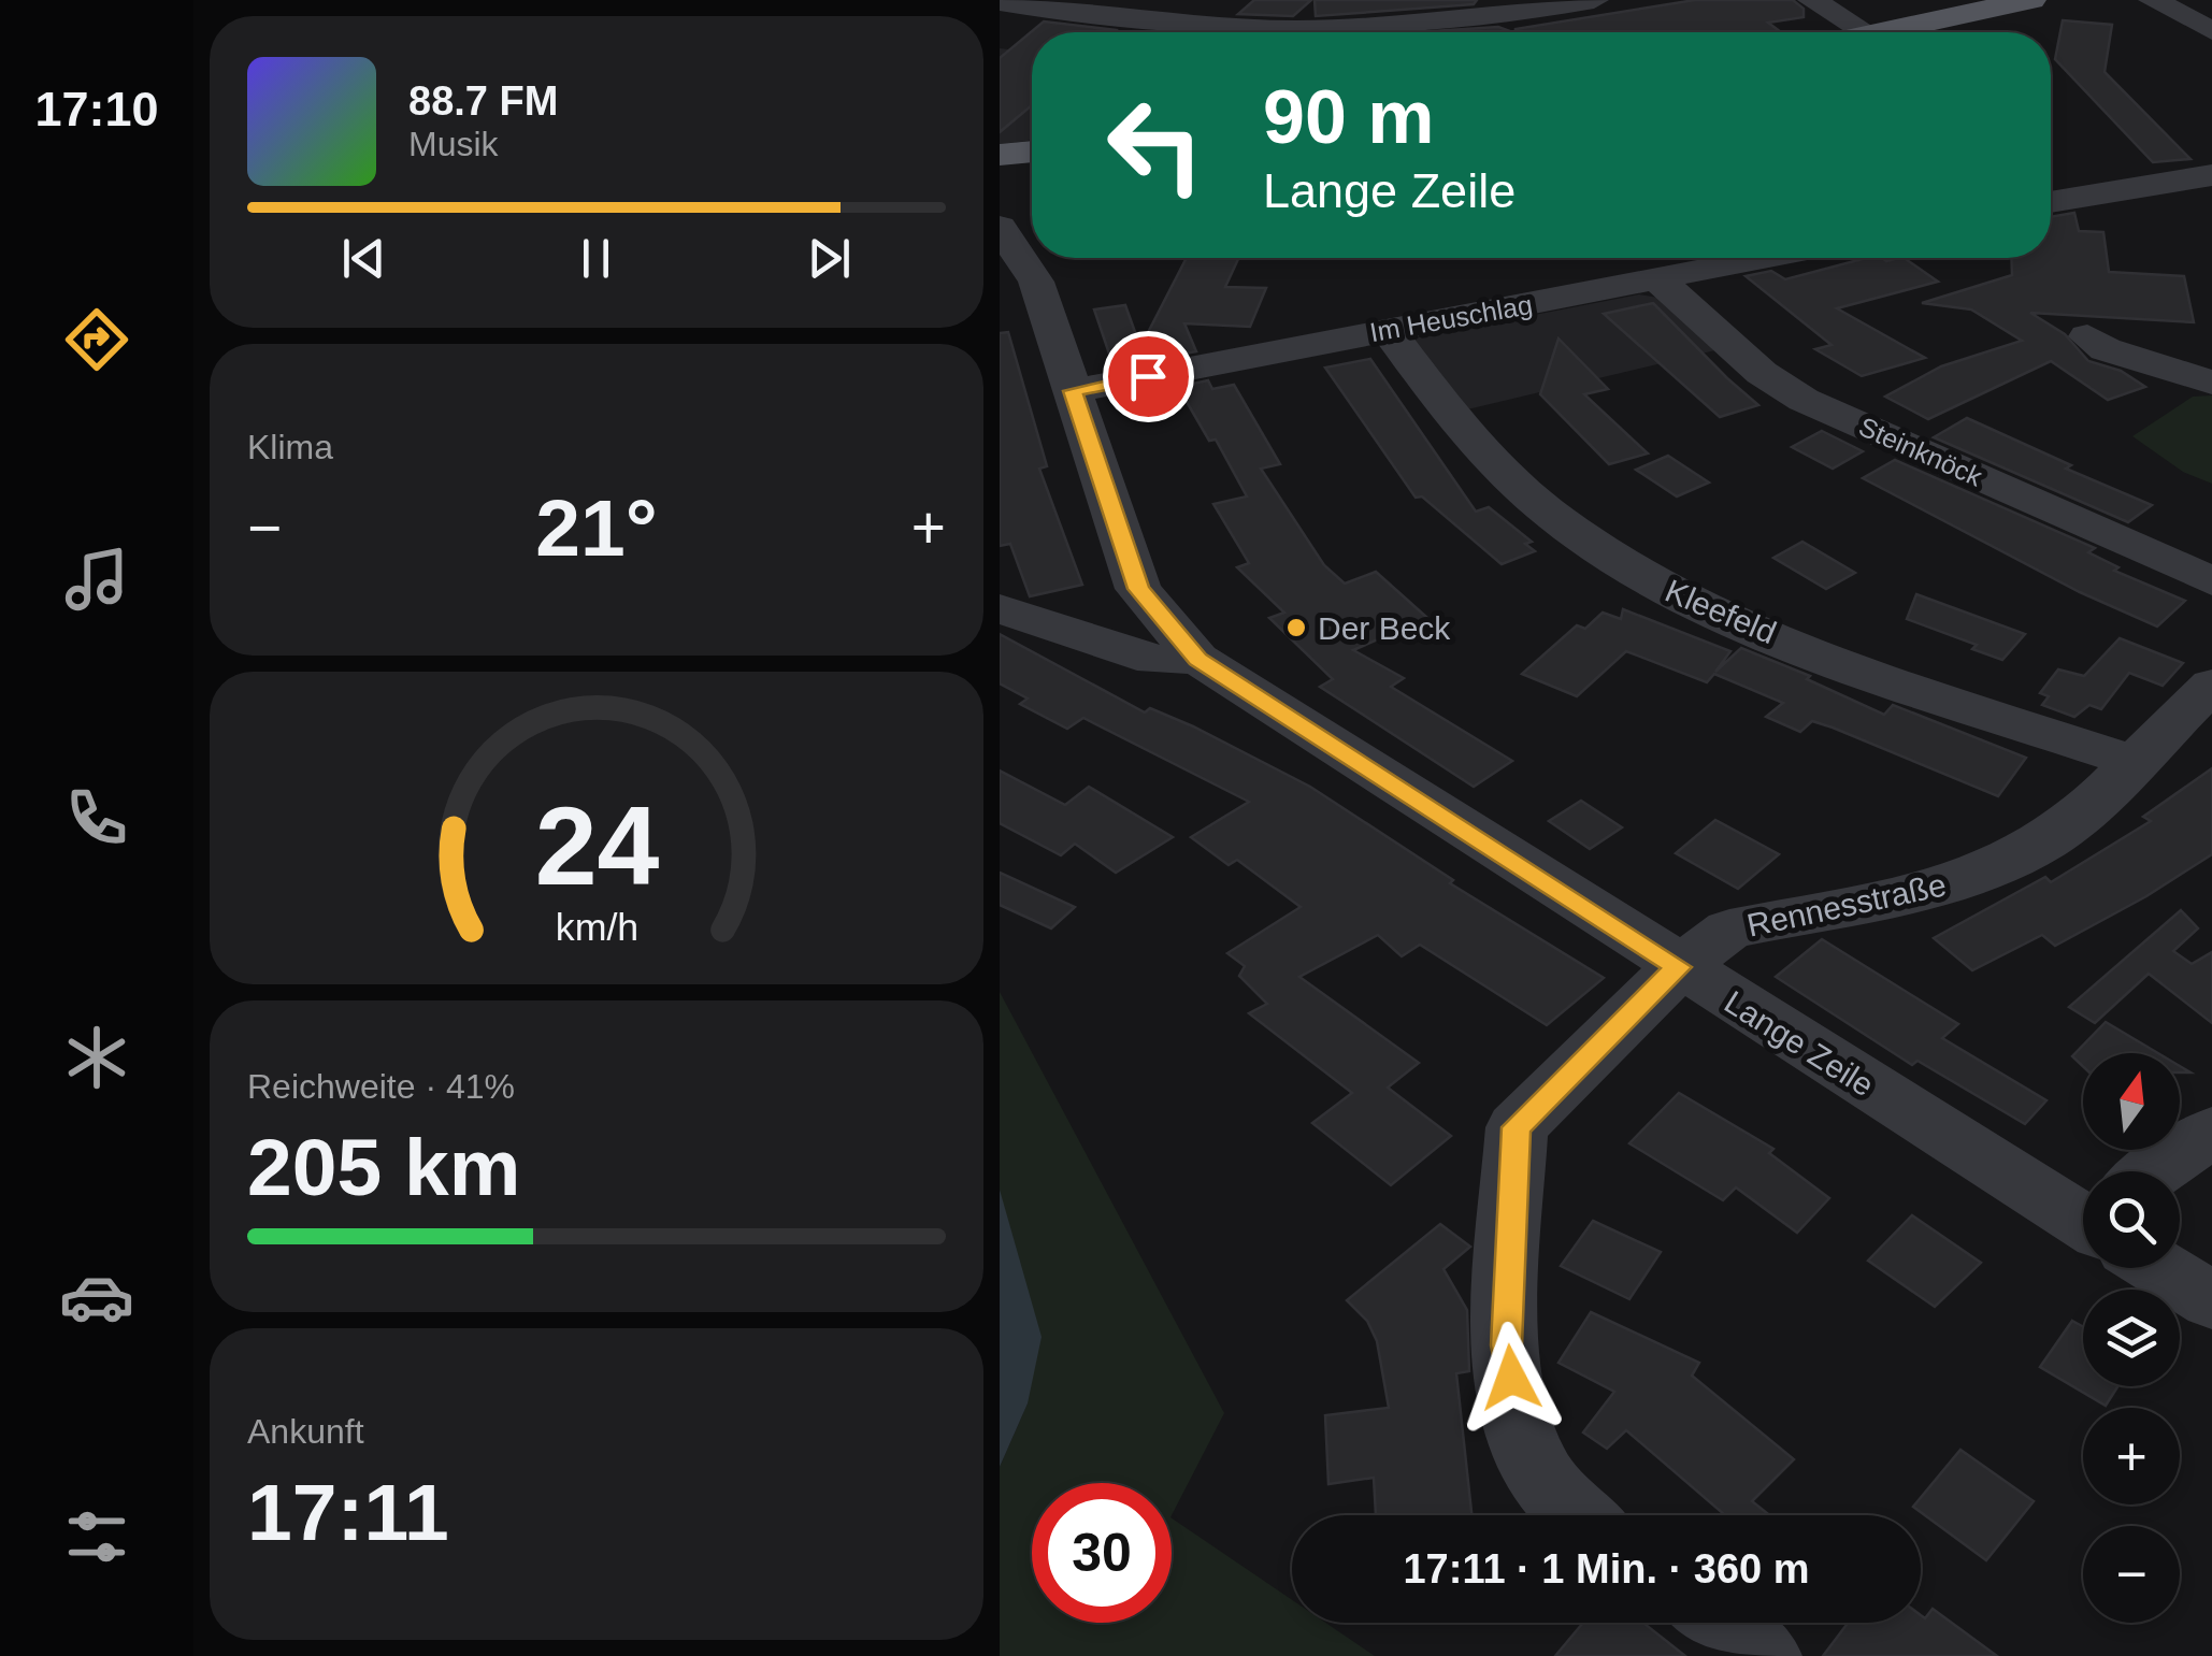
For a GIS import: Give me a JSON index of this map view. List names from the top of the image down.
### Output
{
  "streets": {
    "street": [
      "Im Heuschlag",
      "Steinknöck",
      "Kleefeld",
      "Rennesstraße",
      "Lange Zeile"
    ]
  },
  "crossings": [
    ["Im Heuschlag", "Steinknöck"],
    ["Im Heuschlag", "Kleefeld"],
    ["Im Heuschlag", "Lange Zeile"],
    ["Kleefeld", "Rennesstraße"],
    ["Rennesstraße", "Lange Zeile"]
  ],
  "places": ["Der Beck"],
  "north": "top",
  "page": {
    "tabs": "17:10",
    "turn": ["90 m", "Lange Zeile"],
    "song": ["88.7 FM", "Musik"],
    "tile": [
      "Klima",
      ["Reichweite · 41%", "205 km"],
      ["Ankunft", "17:11"]
    ],
    "heat": ["−", "21°", "+"],
    "map_buttons": ["+", "−"],
    "limit": "30",
    "trip": "17:11 · 1 Min. · 360 m",
    "gauge": ["24", "km/h"]
  }
}
